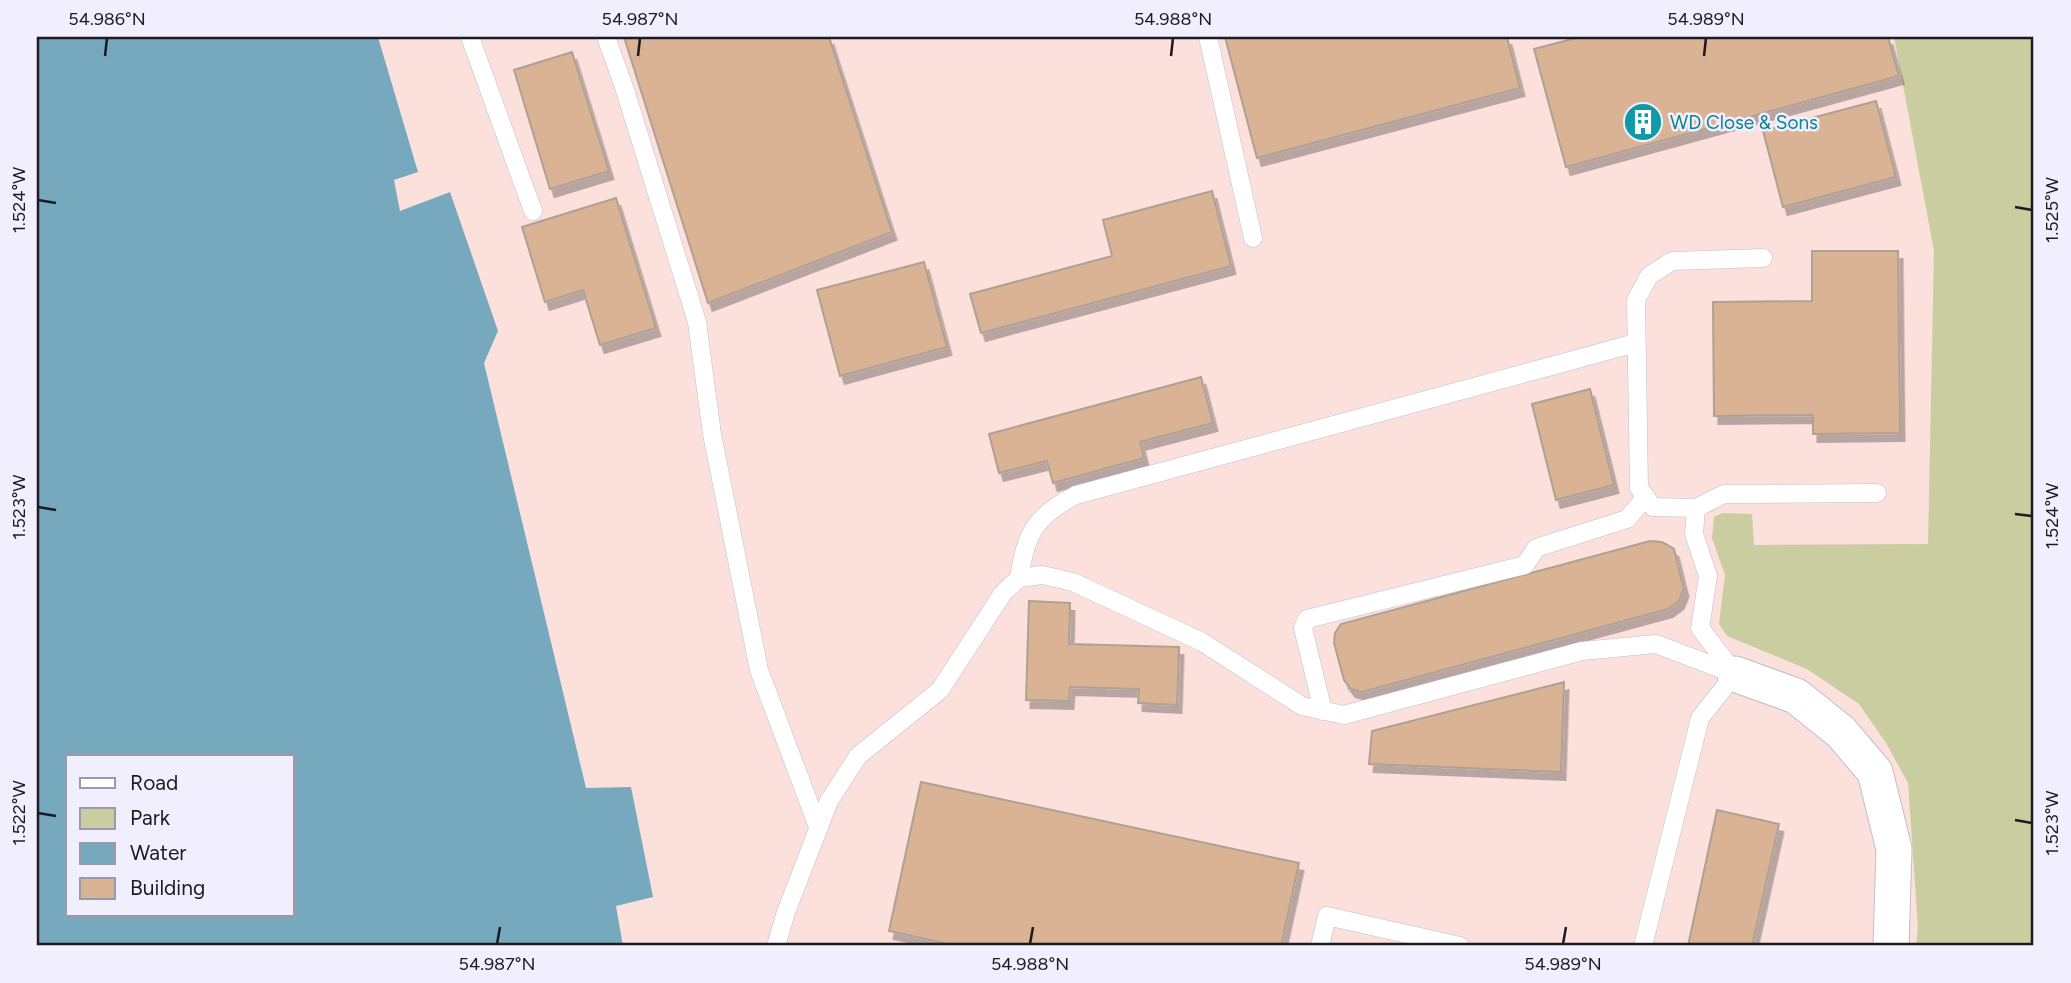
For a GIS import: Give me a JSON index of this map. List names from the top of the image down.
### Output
{
  "places": {
    "building": ["WD Close & Sons"]
  },
  "legend": [
    "Road",
    "Park",
    "Water",
    "Building"
  ],
  "coordinates": [
    "54.986°N",
    "54.987°N",
    "54.988°N",
    "54.989°N",
    "1.524°W",
    "1.525°W",
    "1.523°W",
    "1.522°W"
  ]
}
